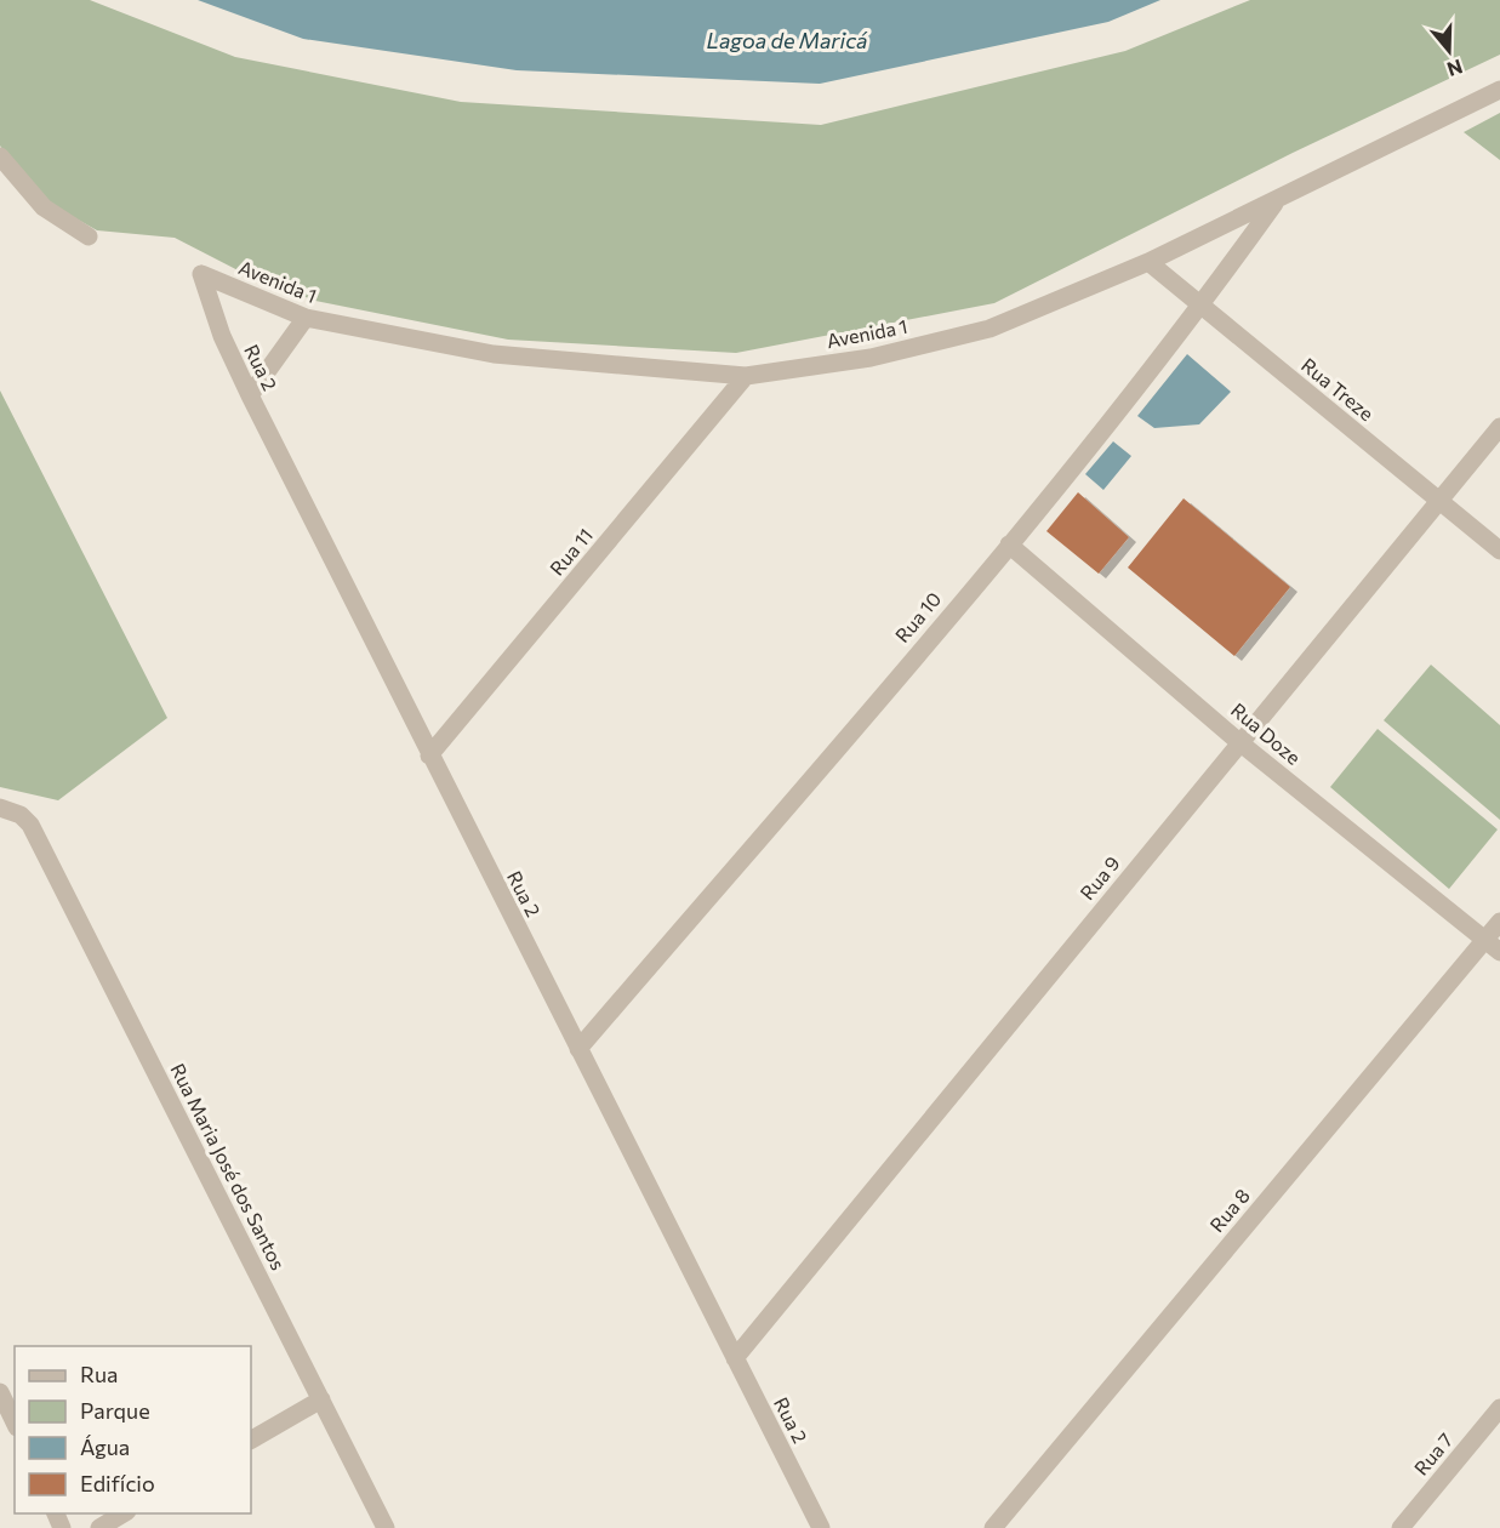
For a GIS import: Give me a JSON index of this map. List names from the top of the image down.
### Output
{
  "streets": {
    "street": [
      "Avenida 1",
      "Rua 2",
      "Rua Treze",
      "Rua 11",
      "Rua 10",
      "Rua Doze",
      "Rua 9",
      "Rua Maria José dos Santos",
      "Rua 8",
      "Rua 7"
    ]
  },
  "crossings": [
    ["Avenida 1", "Rua 2"],
    ["Avenida 1", "Rua Treze"],
    ["Avenida 1", "Rua 11"],
    ["Avenida 1", "Rua 10"],
    ["Rua 2", "Rua 11"],
    ["Rua 2", "Rua 10"],
    ["Rua 2", "Rua 9"],
    ["Rua Treze", "Rua 10"],
    ["Rua Treze", "Rua 9"],
    ["Rua 10", "Rua Doze"],
    ["Rua Doze", "Rua 9"],
    ["Rua Doze", "Rua 8"]
  ],
  "water": ["Lagoa de Maricá"],
  "legend": [
    "Rua",
    "Parque",
    "Água",
    "Edifício"
  ],
  "north": "bottom"
}
